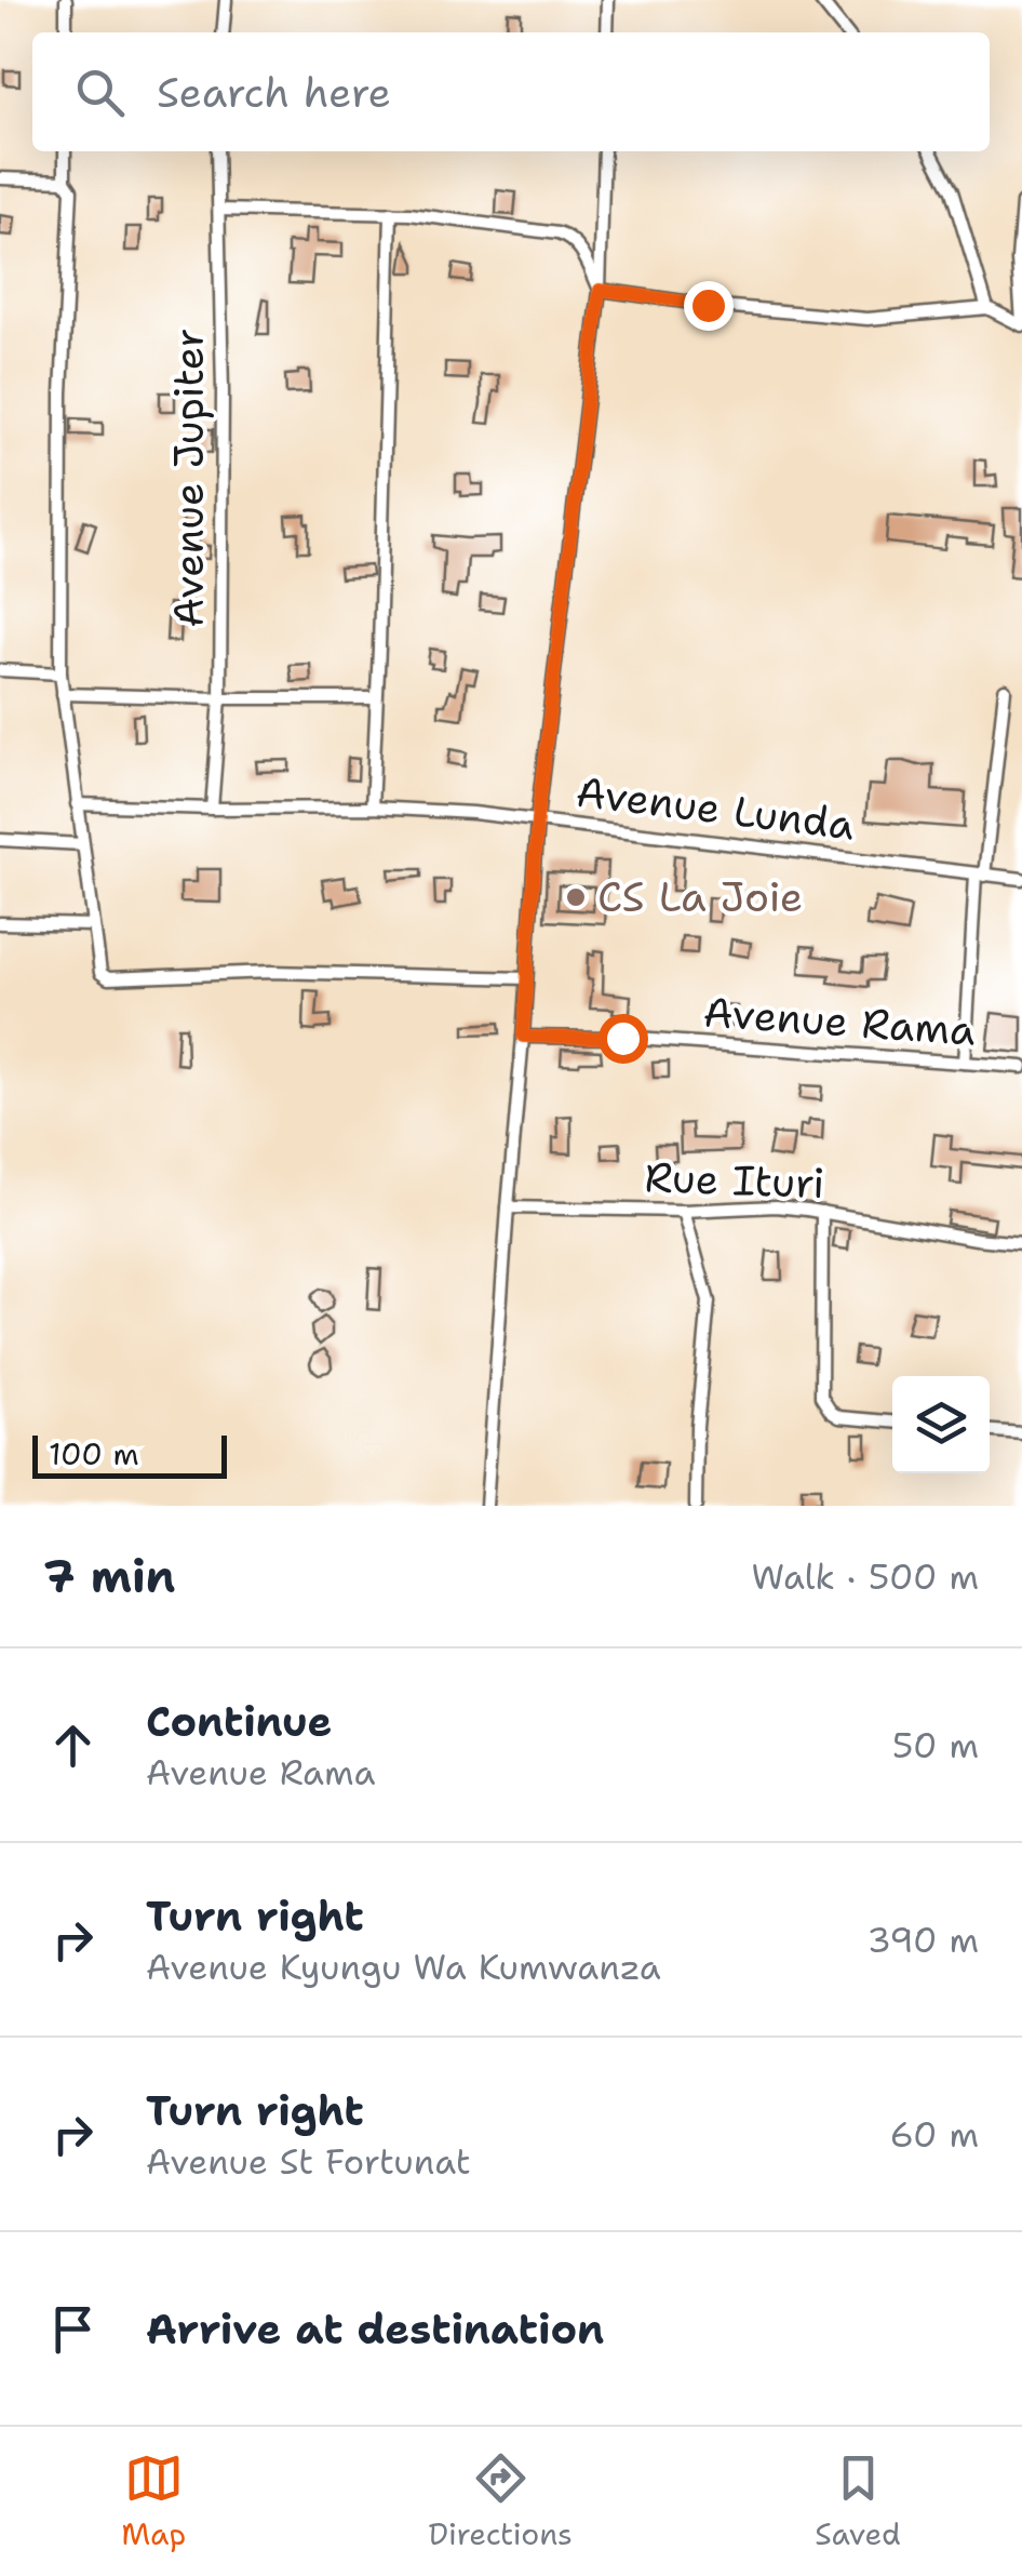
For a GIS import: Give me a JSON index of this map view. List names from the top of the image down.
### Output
{
  "streets": {
    "street": [
      "Avenue Jupiter",
      "Avenue Lunda",
      "Avenue Rama",
      "Rue Ituri"
    ]
  },
  "crossings": [
    ["Avenue Jupiter", "Avenue Lunda"]
  ],
  "places": ["CS La Joie"],
  "scale_bar": "100 m",
  "page": {
    "search": "Search here",
    "scale": "100 m",
    "heading": ["7 min", "Walk · 500 m"],
    "list": [
      ["Continue", "Avenue Rama", "50 m"],
      ["Turn right", "Avenue Kyungu Wa Kumwanza", "390 m"],
      ["Turn right", "Avenue St Fortunat", "60 m"],
      "Arrive at destination"
    ],
    "nav": ["Map", "Directions", "Saved"]
  }
}
